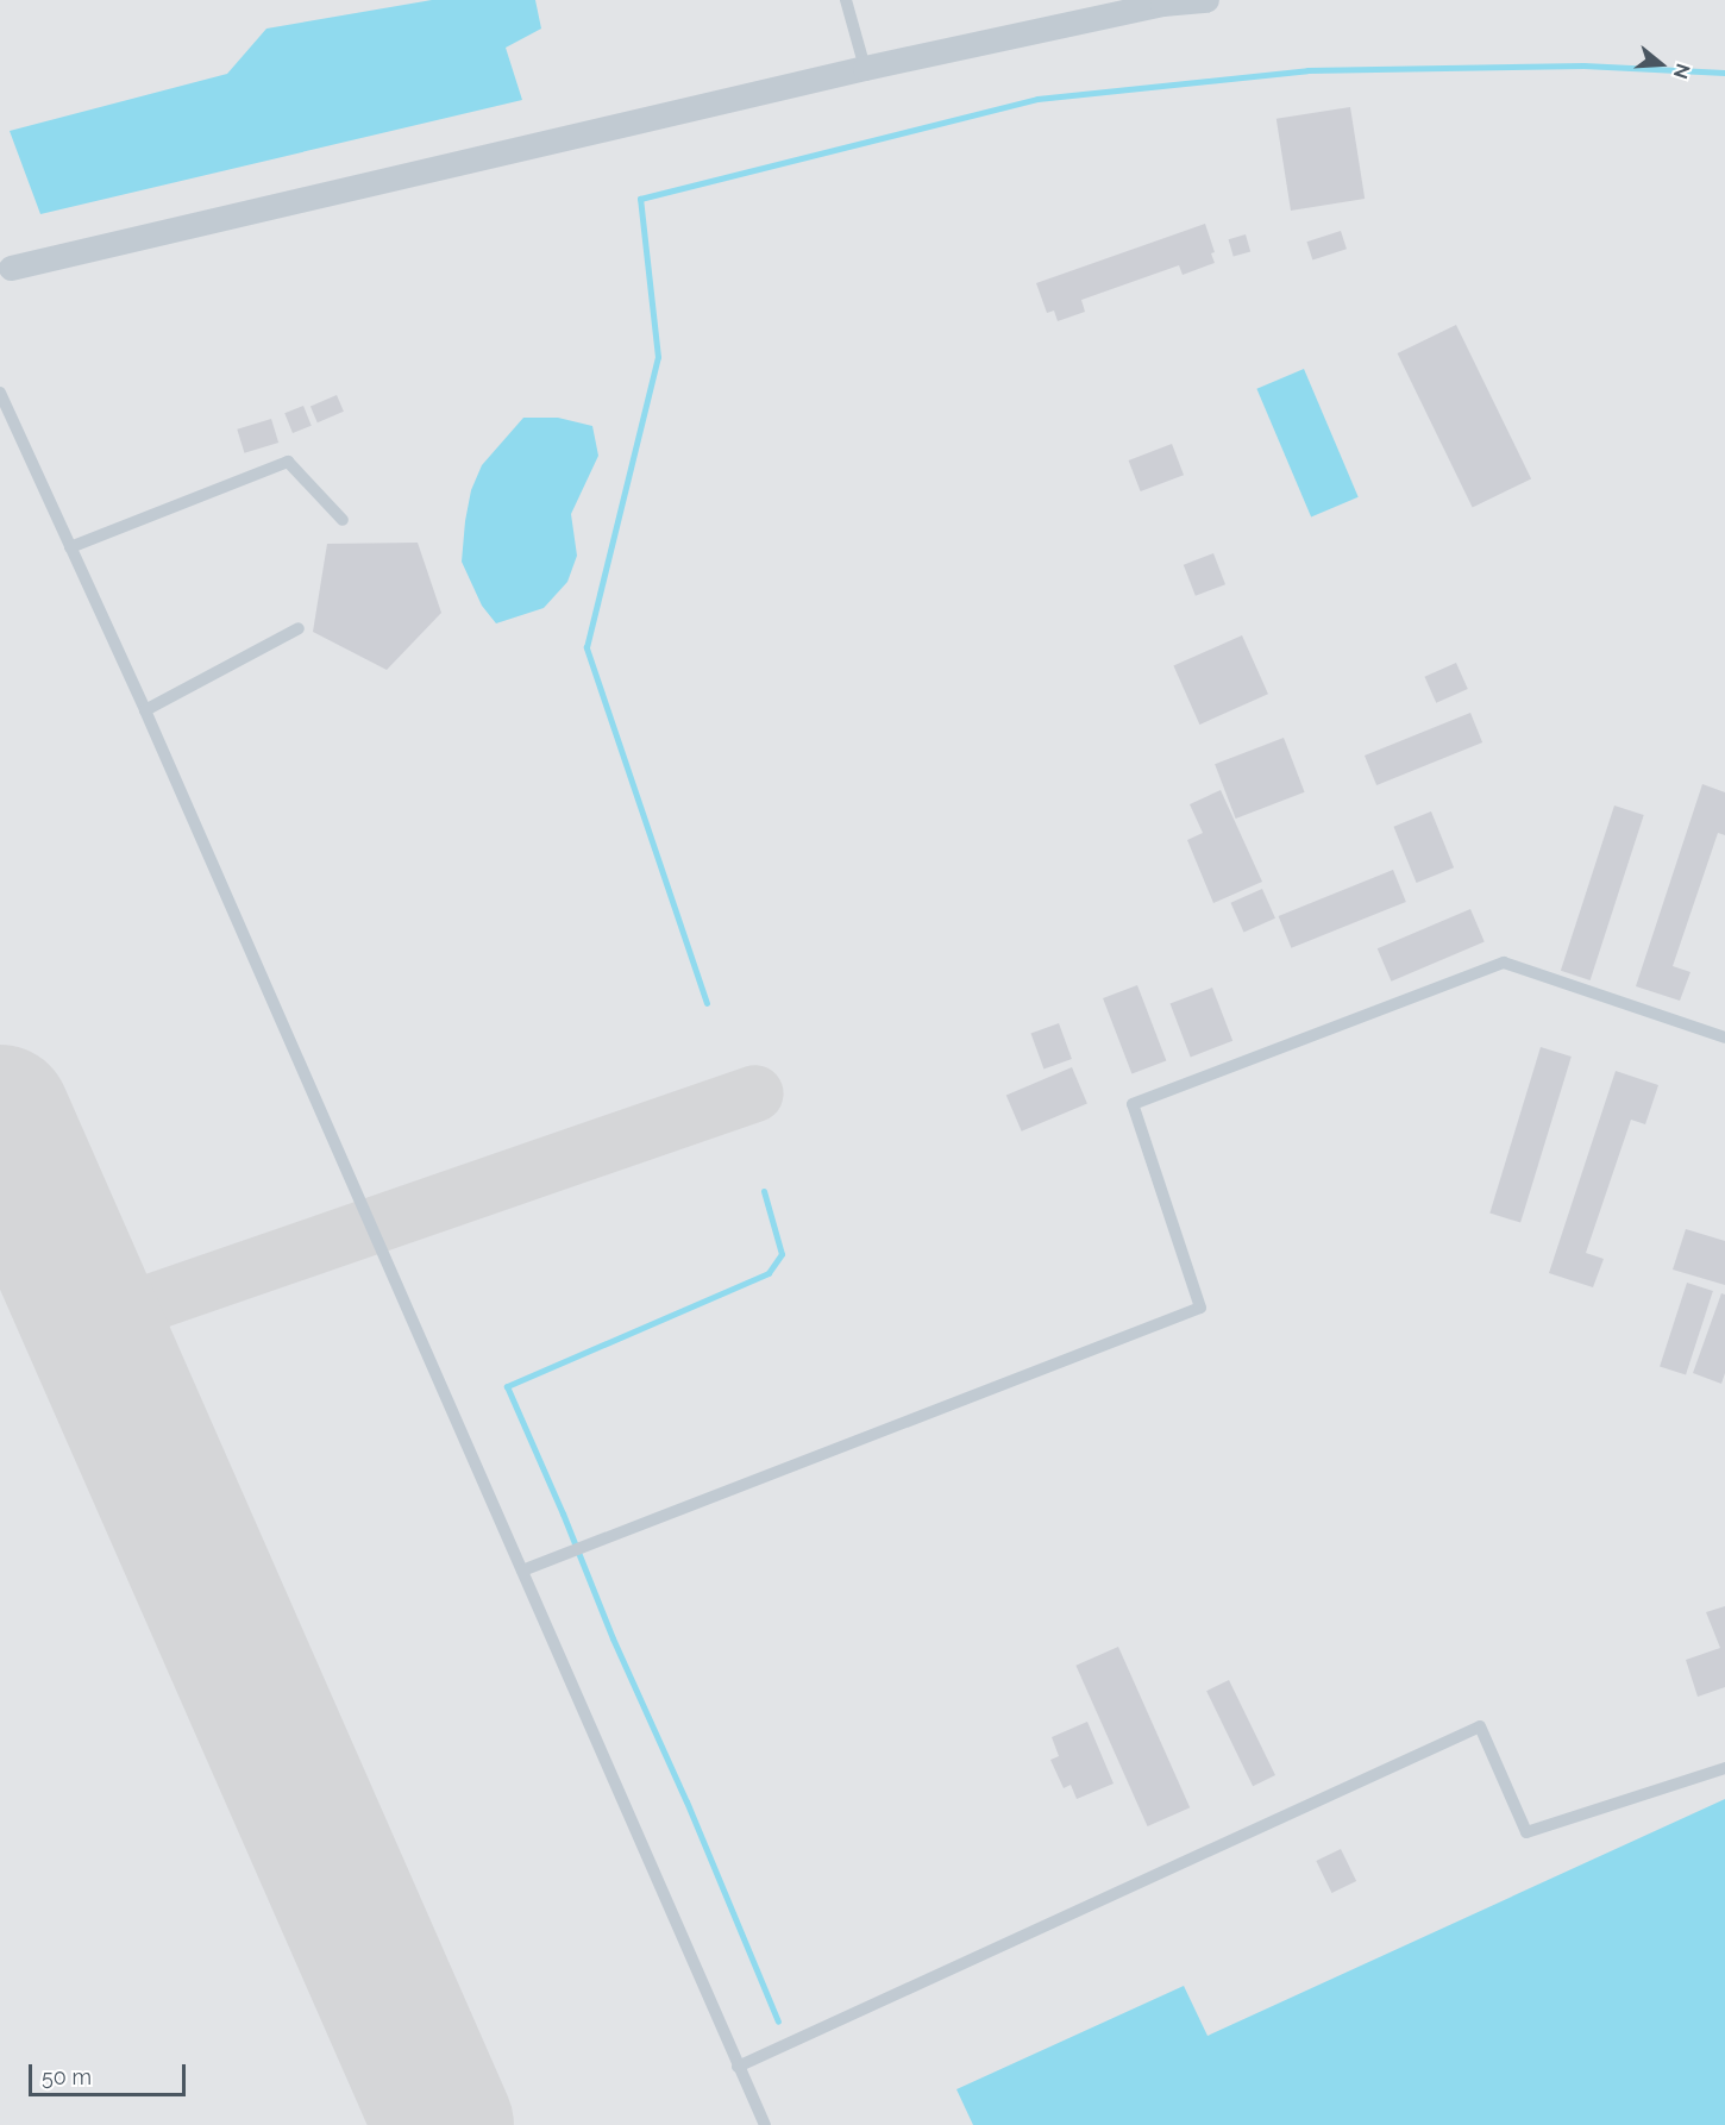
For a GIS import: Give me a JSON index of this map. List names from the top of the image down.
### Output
{
  "scale_bar": "50 m",
  "north": "right"
}
